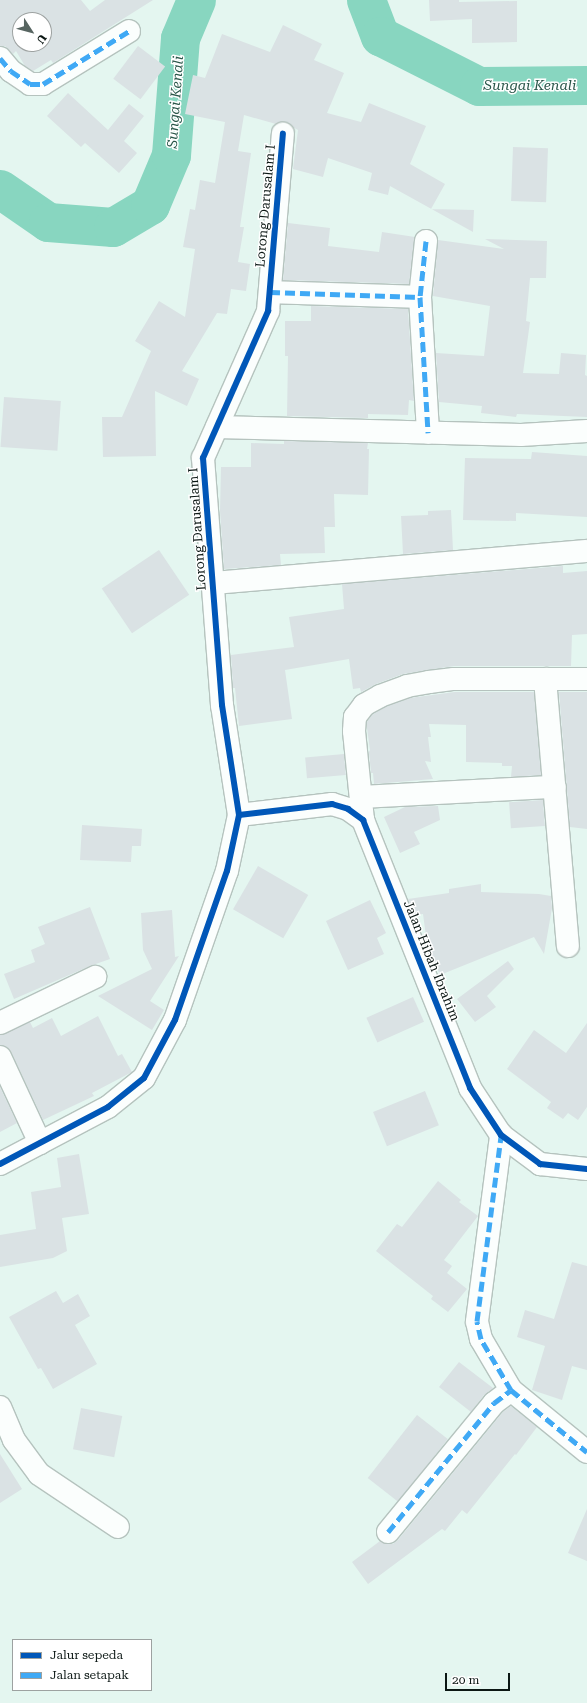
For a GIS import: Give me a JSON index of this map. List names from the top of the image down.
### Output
{
  "streets": {
    "street": ["Lorong Darusalam I", "Jalan Hibah Ibrahim"]
  },
  "water": ["Sungai Kenali"],
  "legend": ["Jalur sepeda", "Jalan setapak"],
  "scale_bar": "20 m",
  "north": "bottom right"
}
